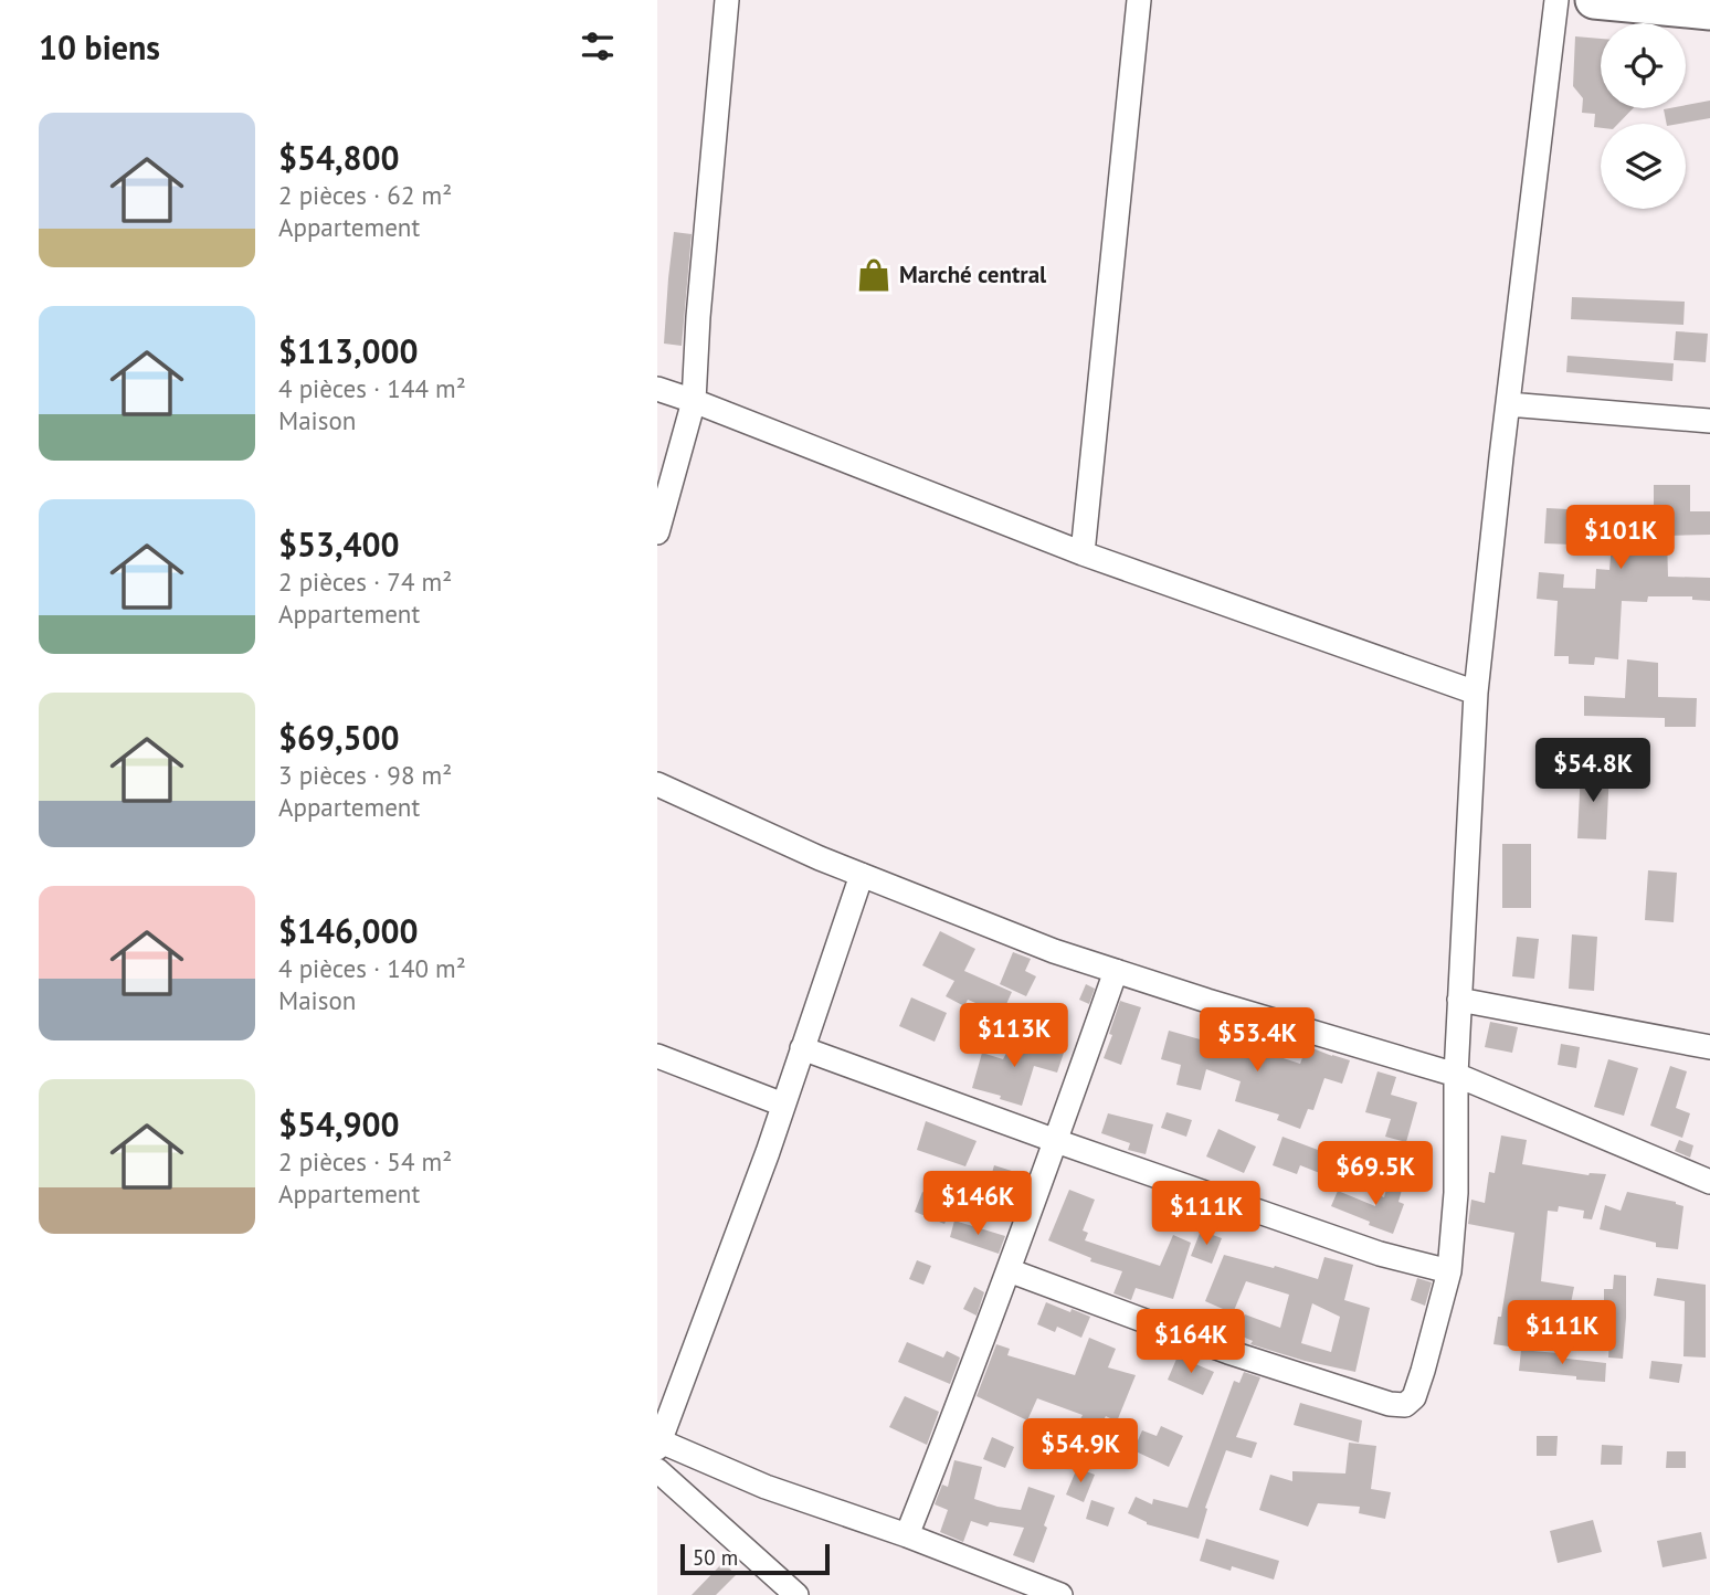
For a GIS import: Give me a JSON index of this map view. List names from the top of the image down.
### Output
{
  "places": {
    "shop": ["Marché central"]
  },
  "scale_bar": "50 m",
  "page": {
    "heading": "10 biens",
    "list": [
      {
        "name": "$54,800",
        "note": "2 pièces · 62 m² · Appartement"
      },
      {
        "name": "$113,000",
        "note": "4 pièces · 144 m² · Maison"
      },
      {
        "name": "$53,400",
        "note": "2 pièces · 74 m² · Appartement"
      },
      {
        "name": "$69,500",
        "note": "3 pièces · 98 m² · Appartement"
      },
      {
        "name": "$146,000",
        "note": "4 pièces · 140 m² · Maison"
      },
      {
        "name": "$54,900",
        "note": "2 pièces · 54 m² · Appartement"
      }
    ],
    "price": [
      "$101K",
      "$54.8K",
      "$113K",
      "$53.4K",
      "$69.5K",
      "$146K",
      "$111K",
      "$111K",
      "$164K",
      "$54.9K"
    ],
    "scale": "50 m"
  }
}
